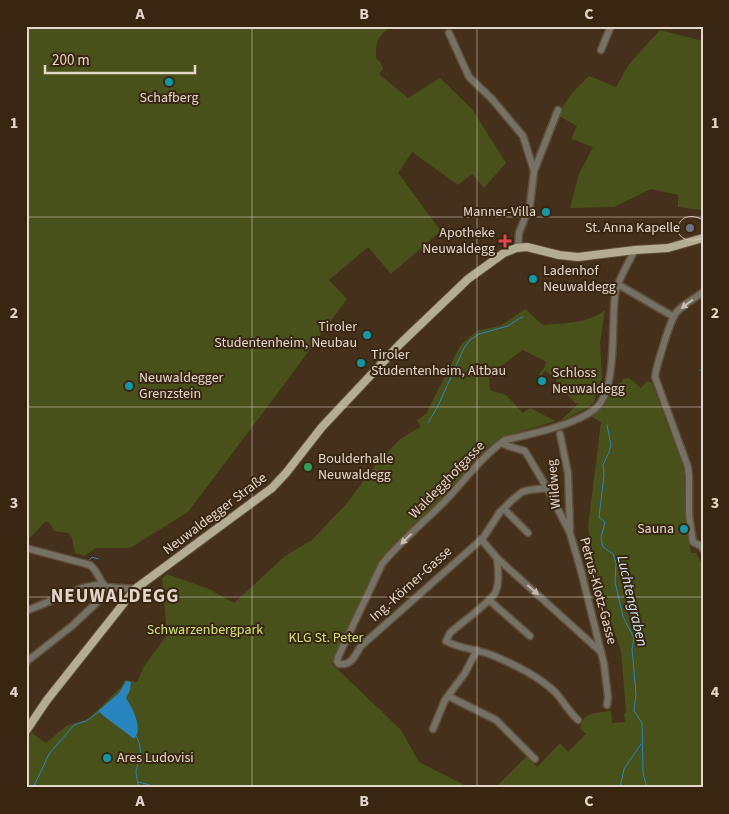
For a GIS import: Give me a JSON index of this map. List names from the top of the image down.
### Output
{
  "streets": {
    "main road": ["Neuwaldegger Straße"],
    "street": [
      "Waldegghofgasse",
      "Wildweg",
      "Ing.-Körner-Gasse",
      "Petrus-Klotz-Gasse"
    ]
  },
  "crossings": [
    ["Waldegghofgasse", "Ing.-Körner-Gasse"],
    ["Waldegghofgasse", "Petrus-Klotz-Gasse"],
    ["Wildweg", "Petrus-Klotz-Gasse"]
  ],
  "one_way": ["Waldegghofgasse"],
  "districts": ["NEUWALDEGG"],
  "water": ["Luchtengraben"],
  "parks": ["Schwarzenbergpark", "KLG St. Peter"],
  "places": {
    "other": [
      "Schafberg",
      "Manner-Villa",
      "St. Anna Kapelle",
      "Ladenhof Neuwaldegg",
      "Tiroler Studentenheim, Neubau",
      "Tiroler Studentenheim, Altbau",
      "Schloss Neuwaldegg",
      "Neuwaldegger Grenzstein",
      "Boulderhalle Neuwaldegg",
      "Sauna",
      "Ares Ludovisi"
    ],
    "health": ["Apotheke Neuwaldegg"]
  },
  "scale_bar": "200 m",
  "grid": {
    "columns": ["A", "B", "C"],
    "rows": [
      "1",
      "2",
      "3",
      "4"
    ]
  }
}
